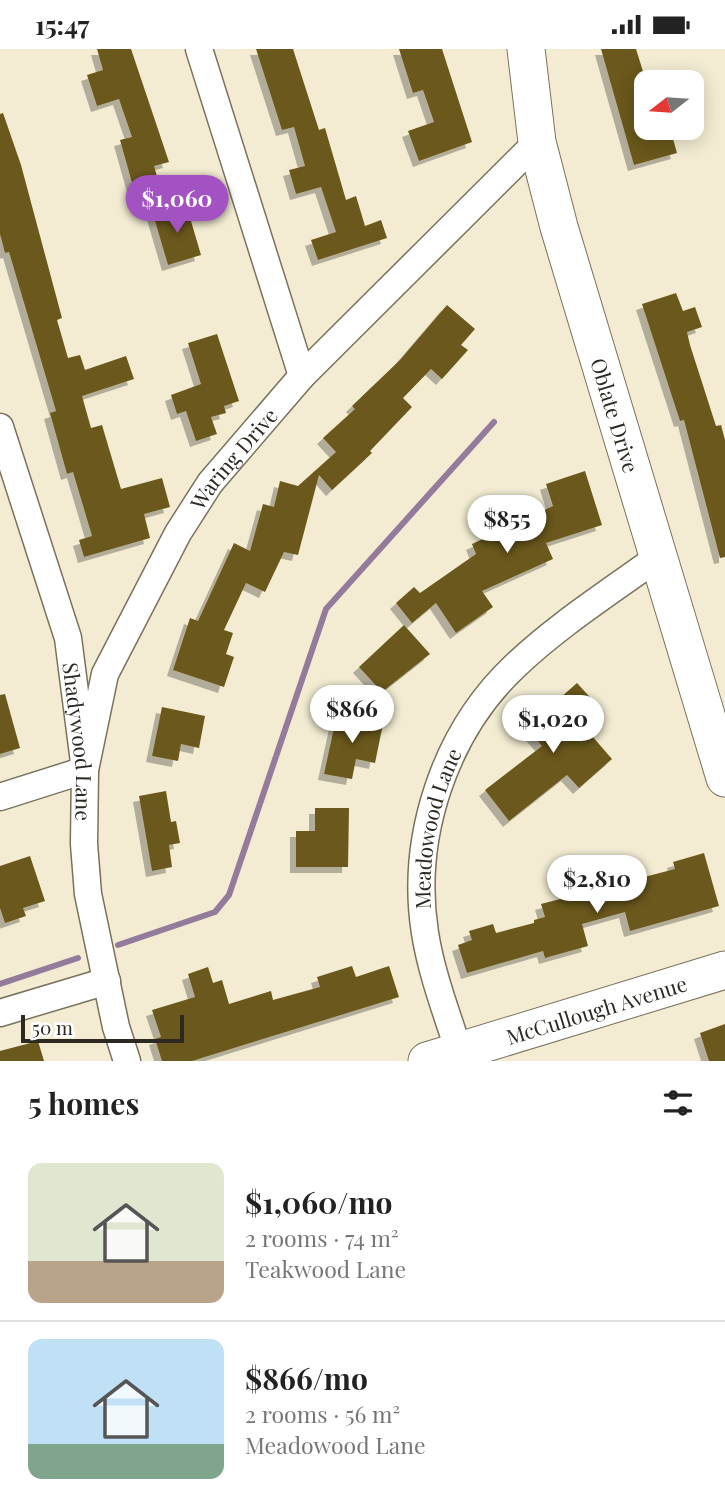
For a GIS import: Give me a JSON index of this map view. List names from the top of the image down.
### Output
{
  "streets": {
    "street": [
      "Oblate Drive",
      "Waring Drive",
      "Shadywood Lane",
      "Meadowood Lane",
      "McCullough Avenue"
    ]
  },
  "crossings": [
    ["Oblate Drive", "Waring Drive"],
    ["Oblate Drive", "Meadowood Lane"],
    ["Waring Drive", "Shadywood Lane"],
    ["Meadowood Lane", "McCullough Avenue"]
  ],
  "scale_bar": "50 m",
  "north": "left",
  "page": {
    "status": "15:47",
    "price": [
      "$1,060",
      "$855",
      "$866",
      "$1,020",
      "$2,810"
    ],
    "scale": "50 m",
    "heading": "5 homes",
    "list": [
      {
        "name": "$1,060/mo",
        "note": "2 rooms · 74 m² · Teakwood Lane"
      },
      {
        "name": "$866/mo",
        "note": "2 rooms · 56 m² · Meadowood Lane"
      }
    ]
  }
}
